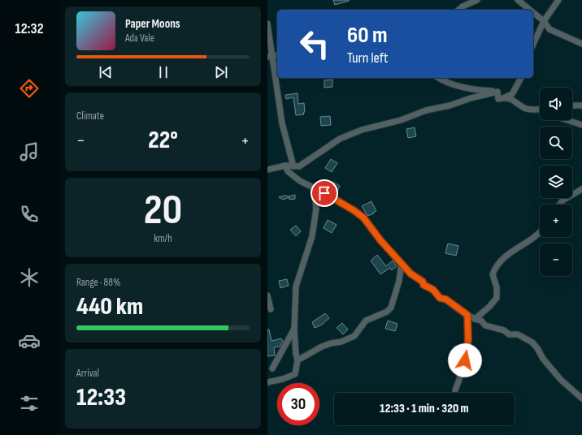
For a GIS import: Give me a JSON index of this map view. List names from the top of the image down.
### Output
{
  "page": {
    "tabs": "12:32",
    "turn": ["60 m", "Turn left"],
    "song": ["Paper Moons", "Ada Vale"],
    "map_buttons": ["+", "−"],
    "tile": [
      "Climate",
      ["20", "km/h"],
      ["Range · 88%", "440 km"],
      ["Arrival", "12:33"]
    ],
    "heat": ["−", "22°", "+"],
    "limit": "30",
    "trip": "12:33 · 1 min · 320 m"
  }
}
